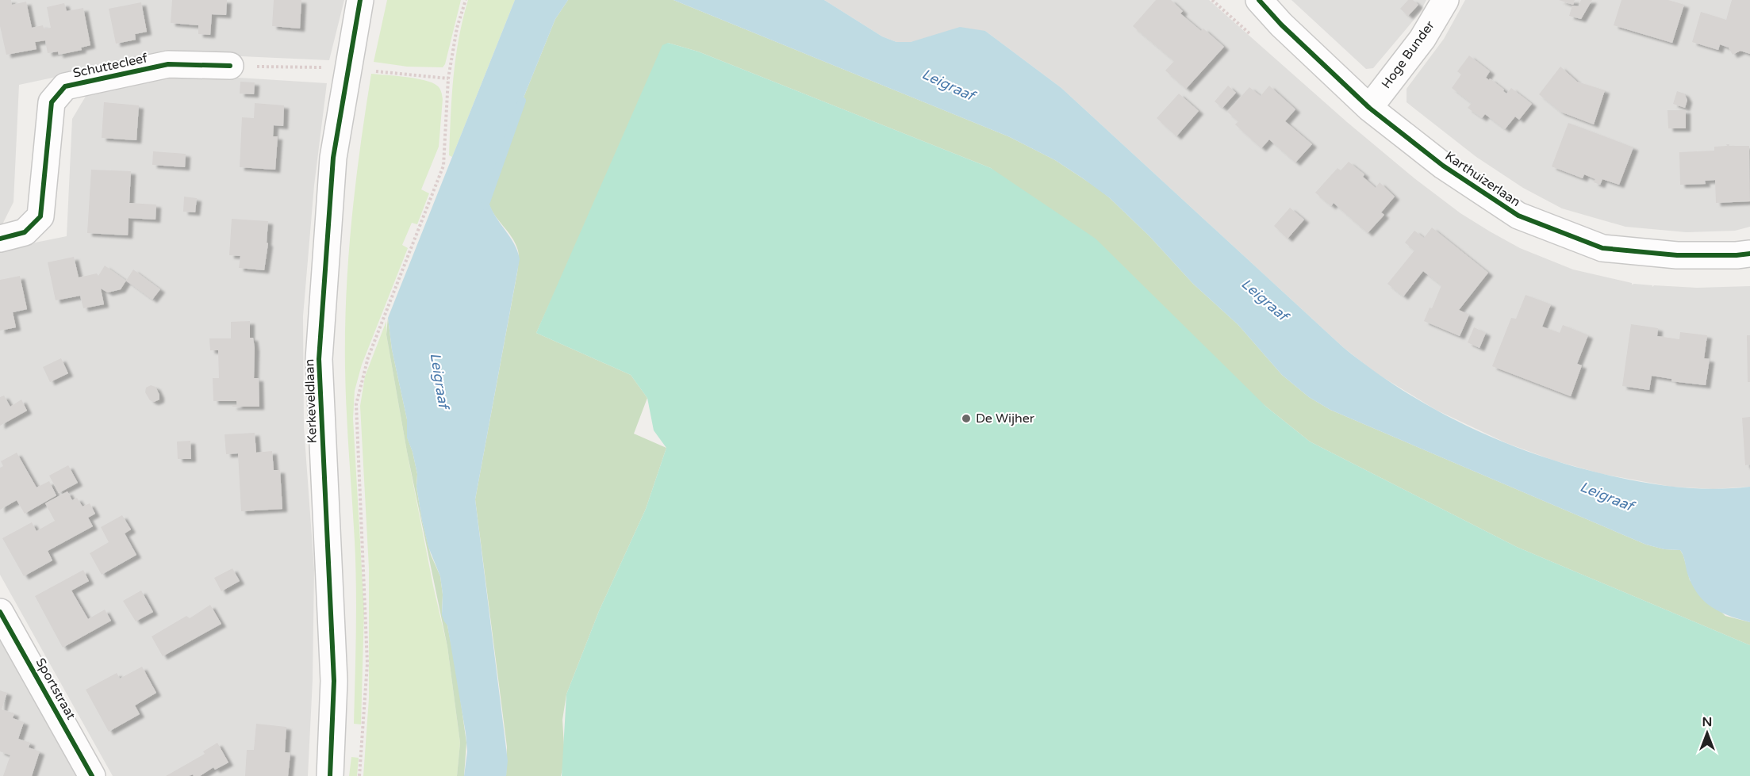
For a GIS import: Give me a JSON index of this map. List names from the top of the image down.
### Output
{
  "streets": {
    "street": [
      "Hoge Bunder",
      "Schuttecleef",
      "Karthuizerlaan",
      "Kerkeveldlaan",
      "Sportstraat"
    ]
  },
  "crossings": [
    ["Hoge Bunder", "Karthuizerlaan"]
  ],
  "water": ["Leigraaf"],
  "places": ["De Wijher"],
  "north": "top"
}
